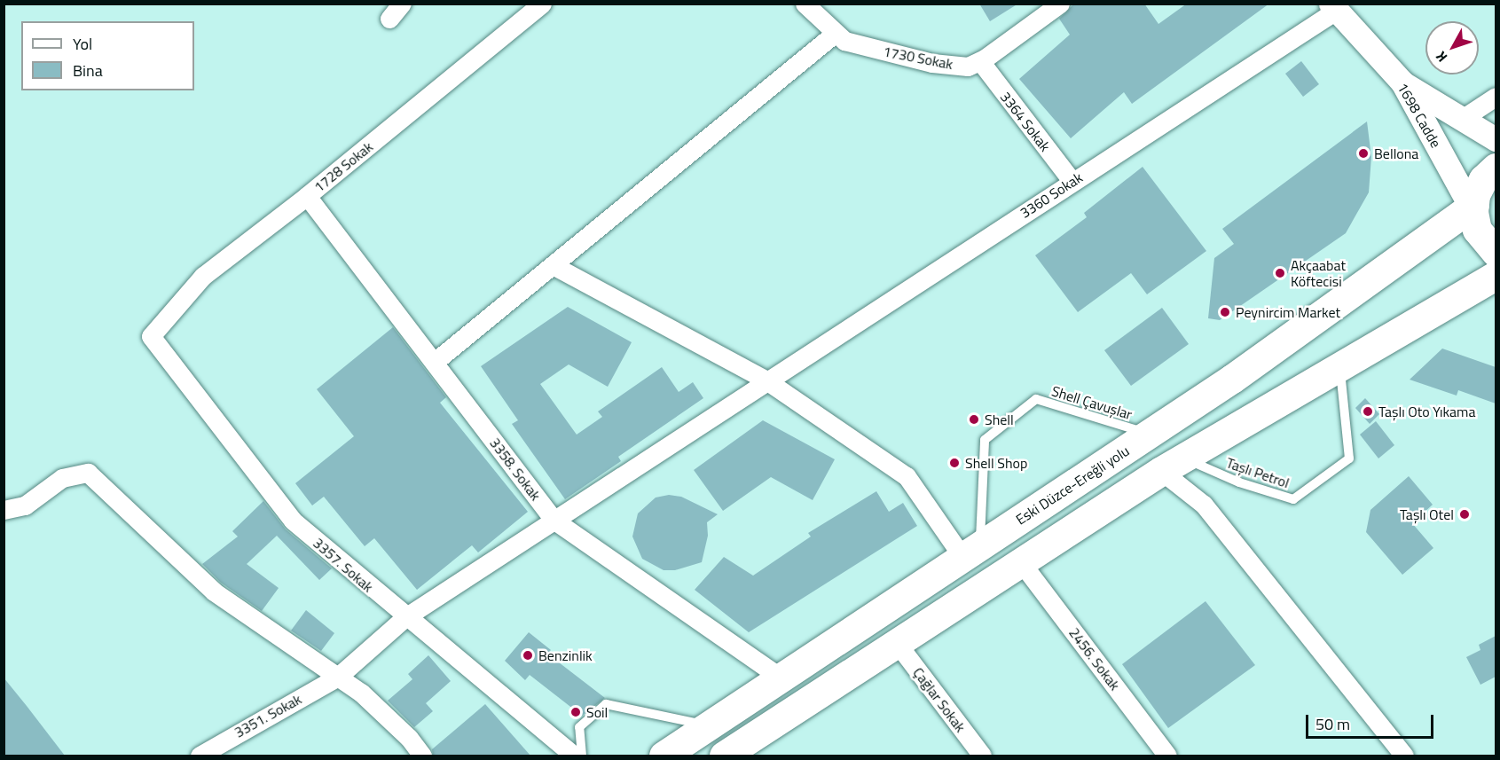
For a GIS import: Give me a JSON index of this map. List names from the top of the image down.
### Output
{
  "streets": {
    "main road": ["Eski Düzce-Ereğli yolu"],
    "street": [
      "1730 Sokak",
      "1698 Cadde",
      "3364 Sokak",
      "1728 Sokak",
      "3360 Sokak",
      "3358. Sokak",
      "3357. Sokak",
      "2456. Sokak",
      "Çağlar Sokak",
      "3351. Sokak"
    ],
    "lane": ["Shell Çavuşlar", "Taşlı Petrol"]
  },
  "crossings": [
    ["1730 Sokak", "3364 Sokak"],
    ["1698 Cadde", "3360 Sokak"],
    ["1698 Cadde", "Eski Düzce-Ereğli yolu"],
    ["3364 Sokak", "3360 Sokak"],
    ["1728 Sokak", "3358. Sokak"],
    ["1728 Sokak", "3357. Sokak"],
    ["3360 Sokak", "3358. Sokak"],
    ["3360 Sokak", "3351. Sokak"],
    ["Shell Çavuşlar", "Eski Düzce-Ereğli yolu"],
    ["3358. Sokak", "Eski Düzce-Ereğli yolu"],
    ["3358. Sokak", "3351. Sokak"],
    ["3357. Sokak", "3351. Sokak"]
  ],
  "places": [
    "Bellona",
    "Akçaabat Köftecisi",
    "Peynircim Market",
    "Taşlı Oto Yıkama",
    "Shell",
    "Shell Shop",
    "Taşlı Otel",
    "Benzinlik",
    "Soil"
  ],
  "legend": ["Yol", "Bina"],
  "scale_bar": "50 m",
  "north": "bottom left"
}
